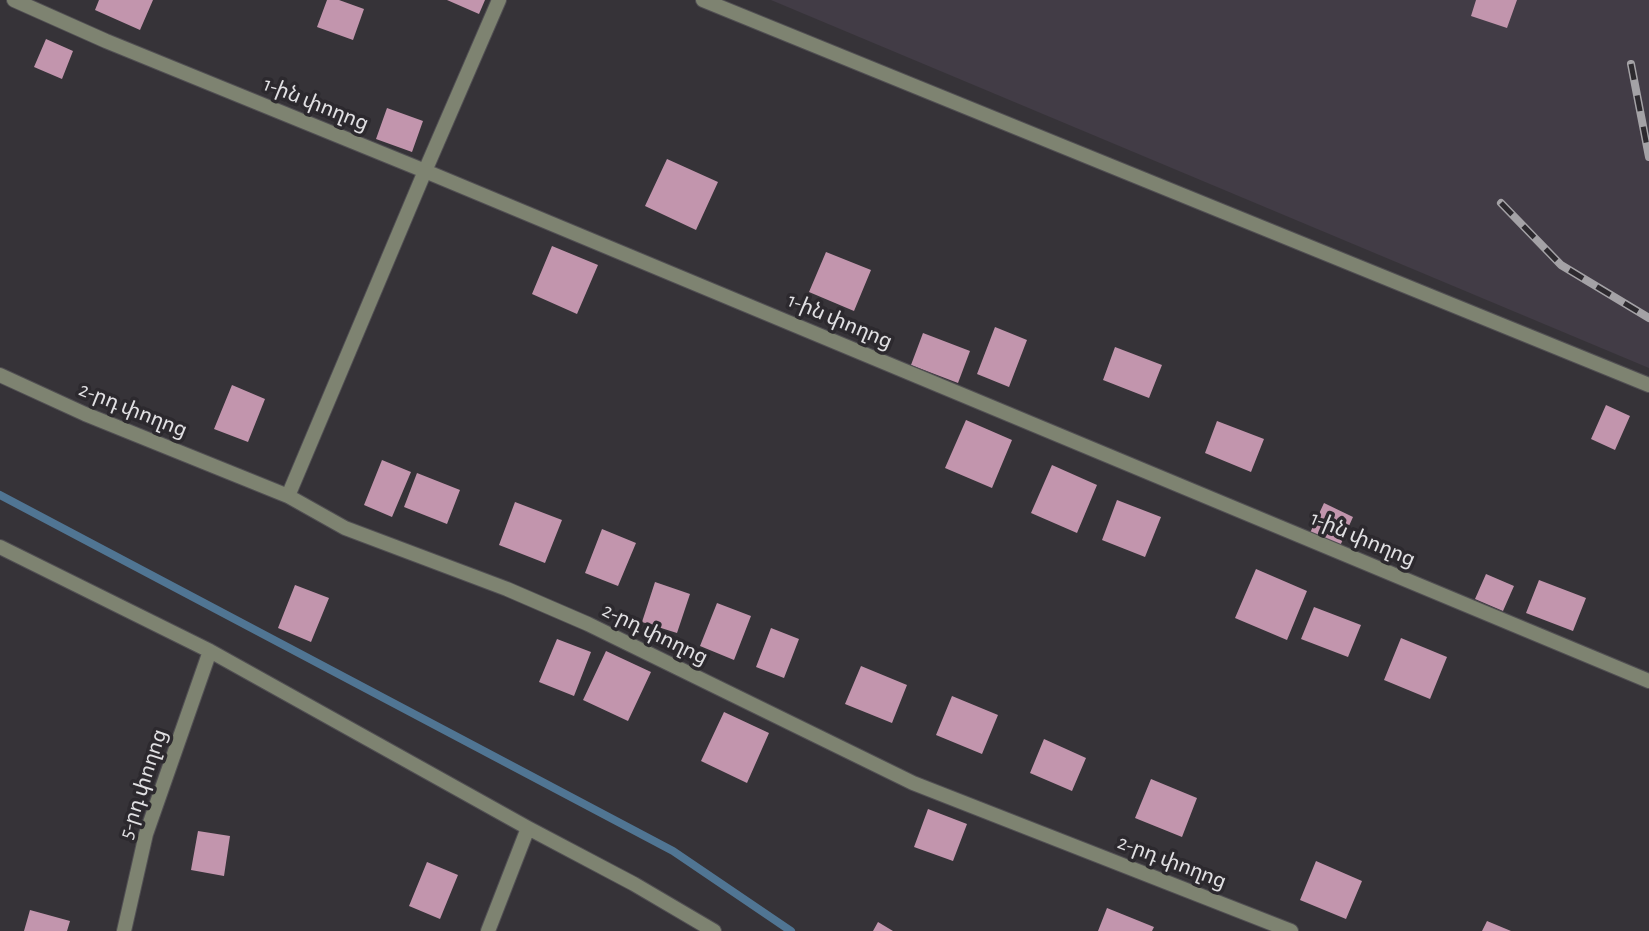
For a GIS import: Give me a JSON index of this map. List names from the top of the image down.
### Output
{
  "streets": {
    "street": ["1-ին փողոց", "2-րդ փողոց", "5-րդ փողոց"]
  }
}
